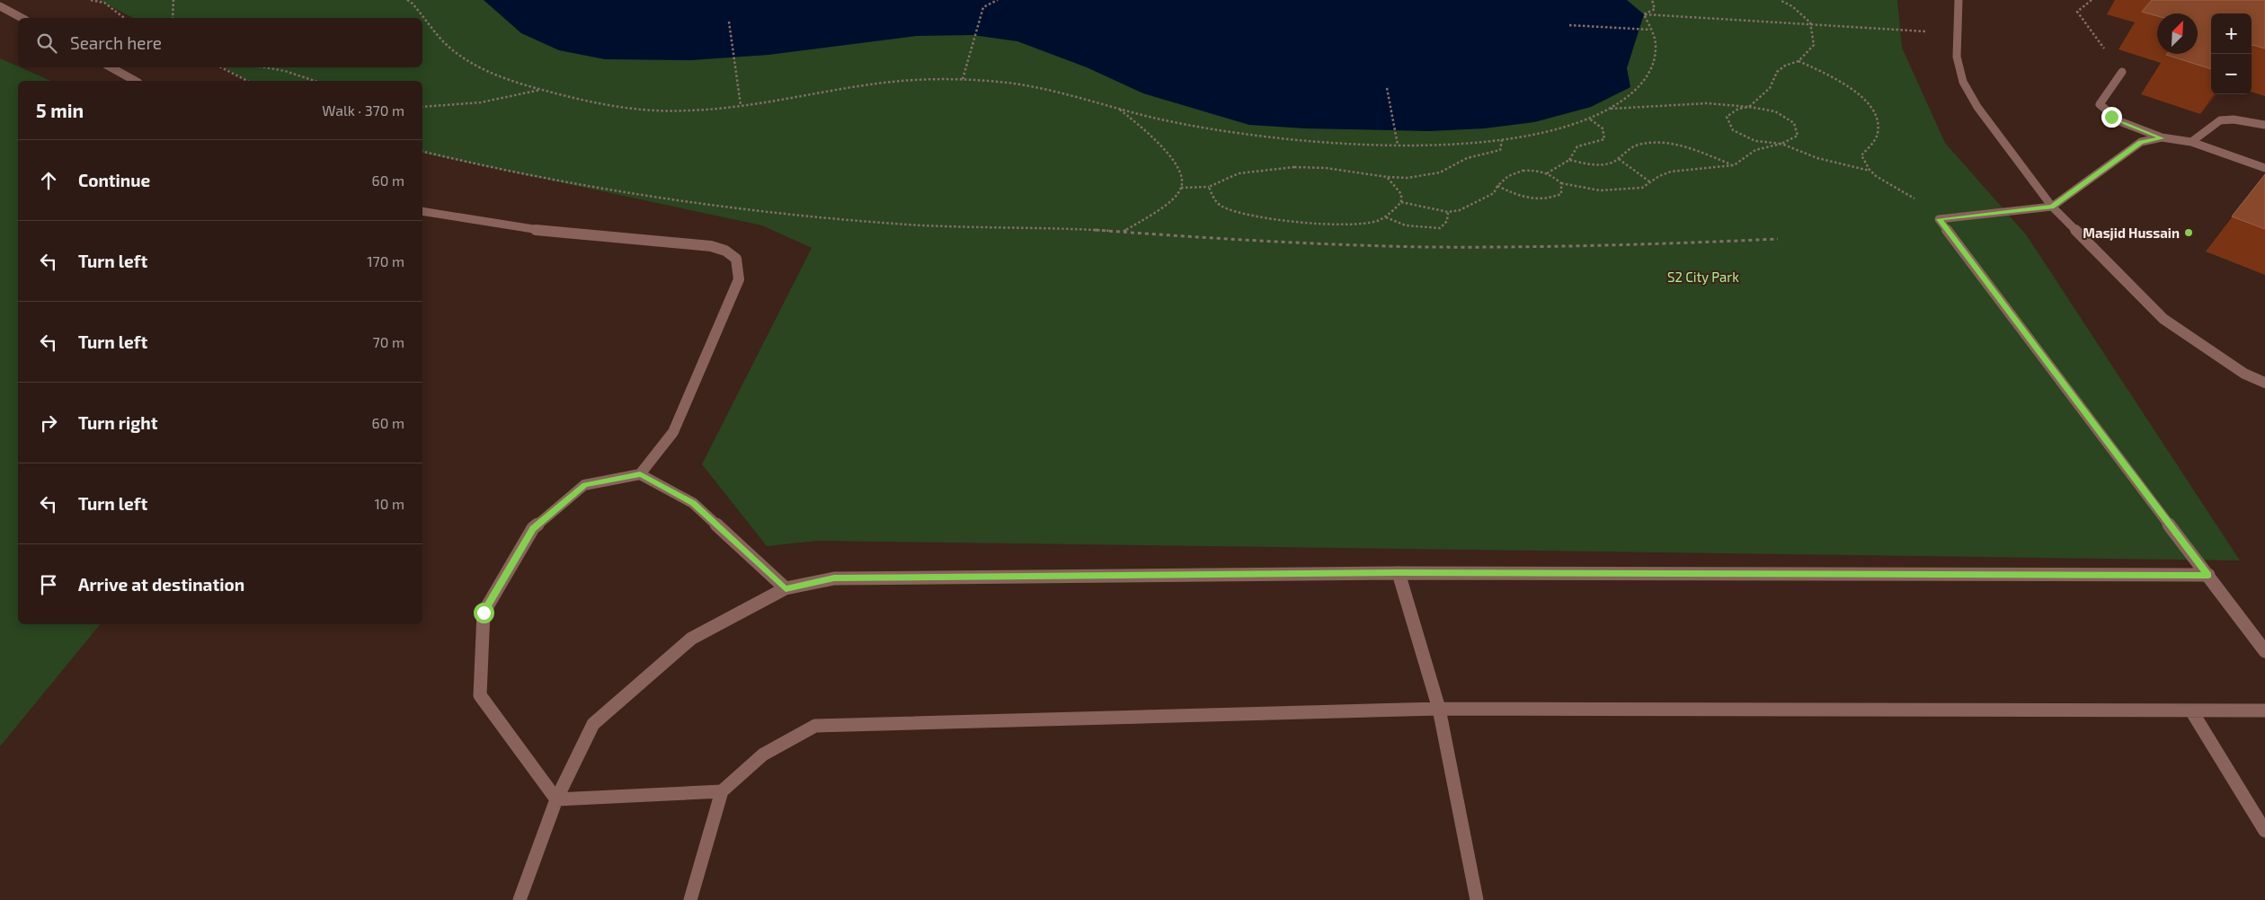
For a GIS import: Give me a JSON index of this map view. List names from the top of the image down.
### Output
{
  "parks": ["S2 City Park"],
  "places": ["Masjid Hussain"],
  "north": "top right",
  "page": {
    "map_buttons": ["+", "−"],
    "search": "Search here",
    "heading": ["5 min", "Walk · 370 m"],
    "list": [
      ["Continue", "60 m"],
      ["Turn left", "170 m"],
      ["Turn left", "70 m"],
      ["Turn right", "60 m"],
      ["Turn left", "10 m"],
      "Arrive at destination"
    ]
  }
}
